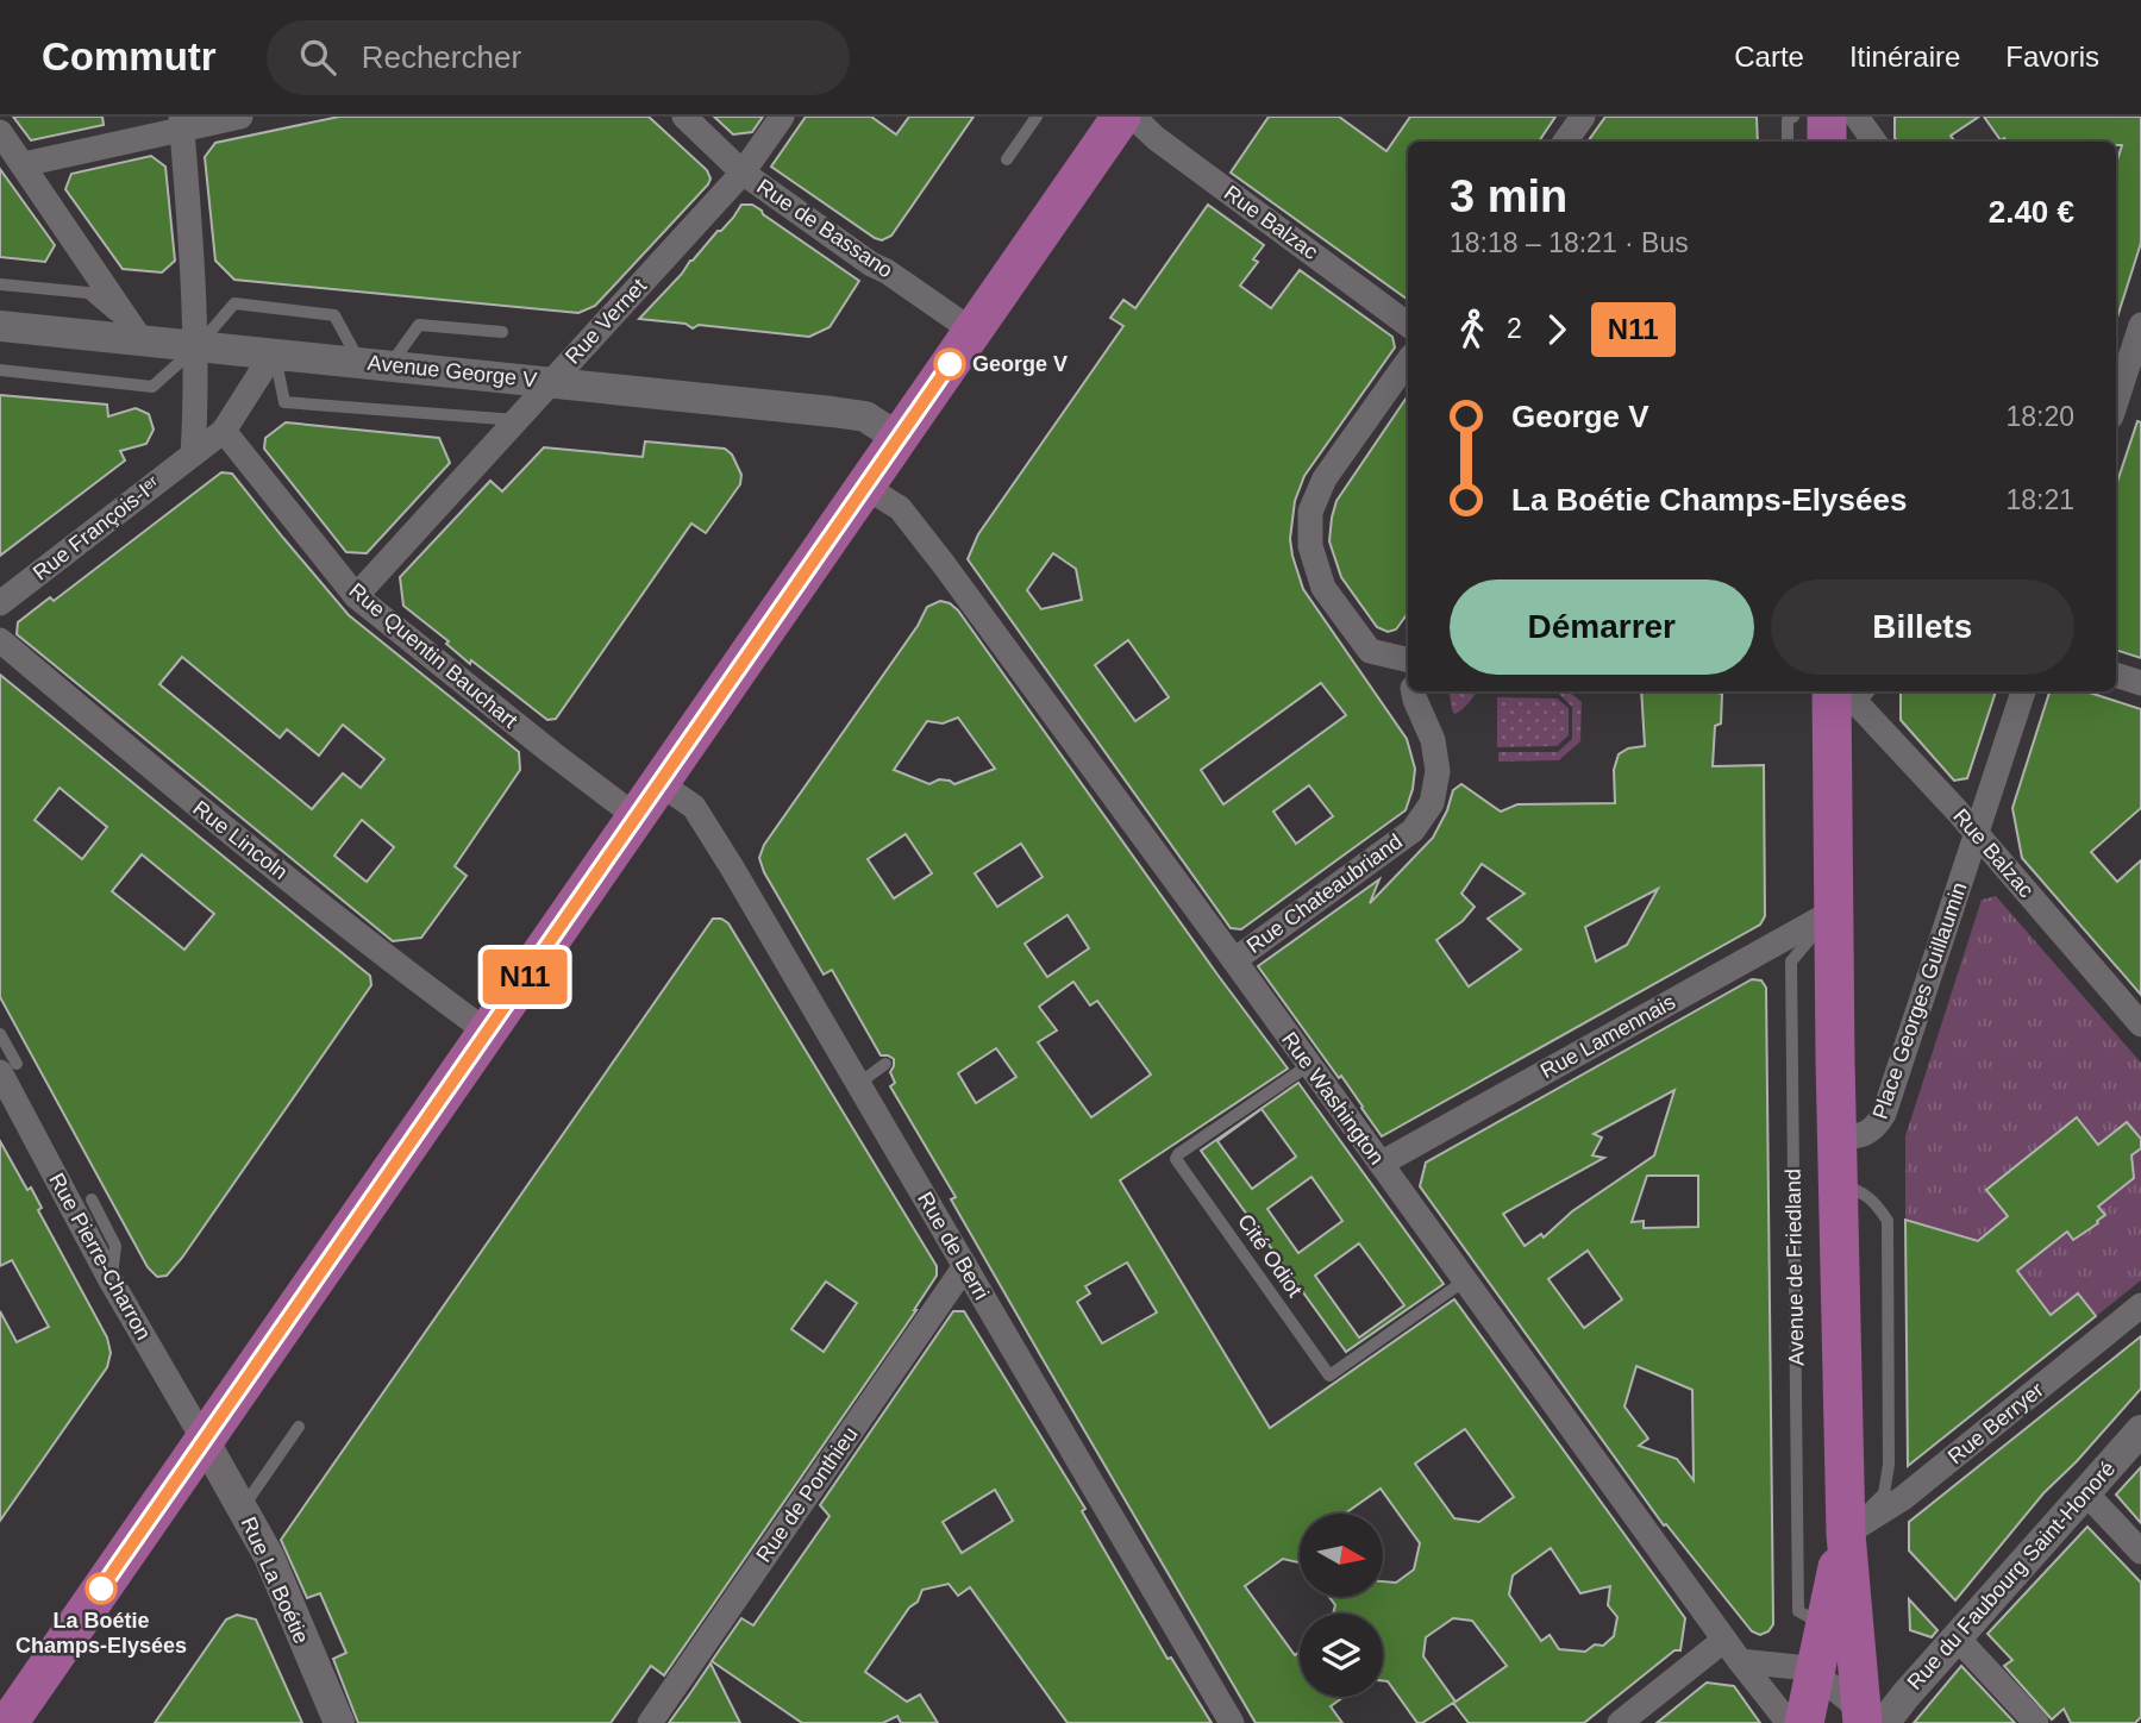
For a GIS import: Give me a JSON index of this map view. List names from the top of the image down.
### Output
{
  "streets": {
    "street": [
      "Rue Balzac",
      "Rue de Bassano",
      "Rue Vernet",
      "Avenue George V",
      "Rue François-Iᵉʳ",
      "Rue Quentin Bauchart",
      "Rue Lincoln",
      "Rue Chateaubriand",
      "Place Georges Guillaumin",
      "Rue Lamennais",
      "Rue Washington",
      "Rue de Berri",
      "Rue Pierre-Charron",
      "Rue Berryer",
      "Rue de Ponthieu",
      "Rue du Faubourg Saint-Honoré",
      "Rue La Boétie"
    ],
    "lane": ["Cité Odiot", "Avenue de Friedland"]
  },
  "crossings": [
    ["Rue Balzac", "Place Georges Guillaumin"],
    ["Rue de Bassano", "Rue Vernet"],
    ["Rue Vernet", "Avenue George V"],
    ["Rue Vernet", "Rue Quentin Bauchart"],
    ["Avenue George V", "Rue François-Iᵉʳ"],
    ["Rue François-Iᵉʳ", "Rue Quentin Bauchart"],
    ["Rue Chateaubriand", "Rue Washington"],
    ["Rue Lamennais", "Rue Washington"],
    ["Rue Lamennais", "Avenue de Friedland"],
    ["Rue Washington", "Cité Odiot"],
    ["Rue de Berri", "Rue de Ponthieu"],
    ["Rue Pierre-Charron", "Rue La Boétie"]
  ],
  "places": ["George V", "La Boétie Champs-Elysées"],
  "lines": ["bus line N11"],
  "north": "right",
  "page": {
    "header": "Commutr",
    "search": "Rechercher",
    "nav": ["Carte", "Itinéraire", "Favoris"],
    "on_map": "N11",
    "heading": ["3 min", "18:18 – 18:21 · Bus", "2.40 €"],
    "legs": ["2", "N11"],
    "list": [
      {
        "name": "George V",
        "value": "18:20"
      },
      {
        "name": "La Boétie Champs-Elysées",
        "value": "18:21"
      }
    ],
    "buttons": ["Démarrer", "Billets"]
  }
}
